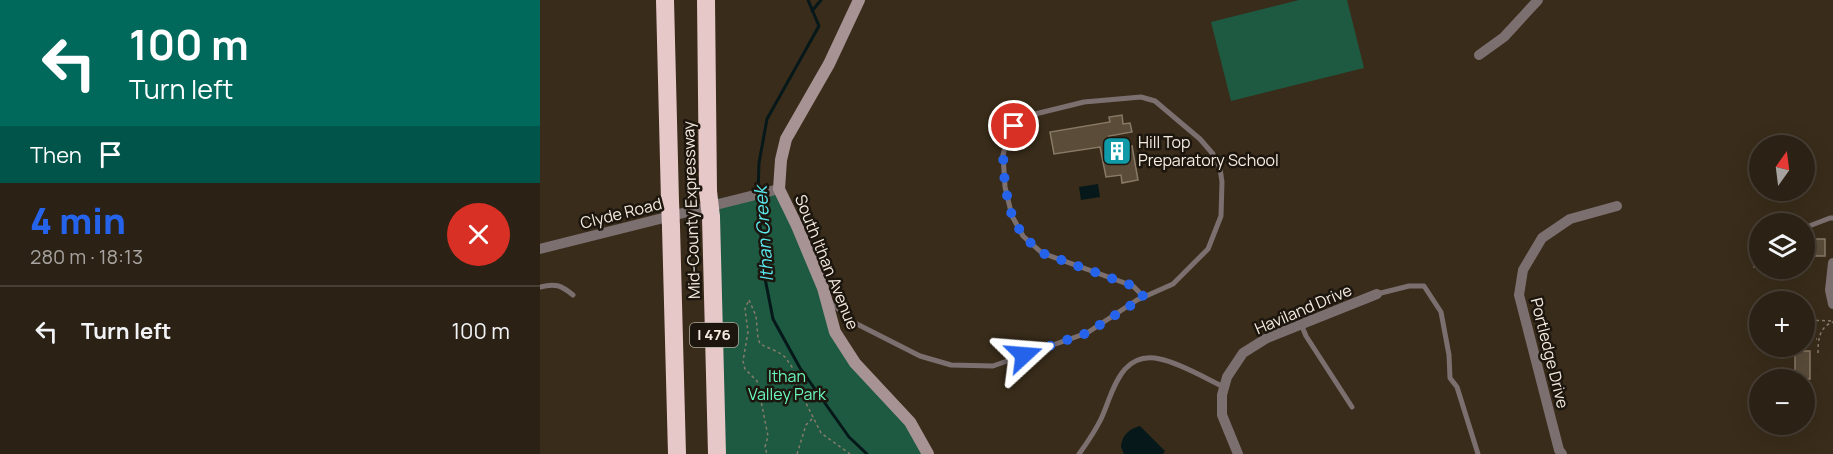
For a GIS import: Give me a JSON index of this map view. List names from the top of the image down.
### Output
{
  "streets": {
    "highway": ["Mid-County Expressway", "I 476"],
    "street": [
      "Clyde Road",
      "South Ithan Avenue",
      "Haviland Drive",
      "Portledge Drive"
    ]
  },
  "crossings": [
    ["Clyde Road", "South Ithan Avenue"]
  ],
  "water": ["Ithan Creek"],
  "parks": ["Ithan Valley Park"],
  "places": {
    "building": ["Hill Top Preparatory School"]
  },
  "north": "top",
  "page": {
    "turn": ["100 m", "Turn left"],
    "then": "Then",
    "map_buttons": ["+", "−"],
    "heading": ["4 min", "280 m · 18:13"],
    "list": [
      {
        "name": "Turn left",
        "value": "100 m"
      }
    ]
  }
}
